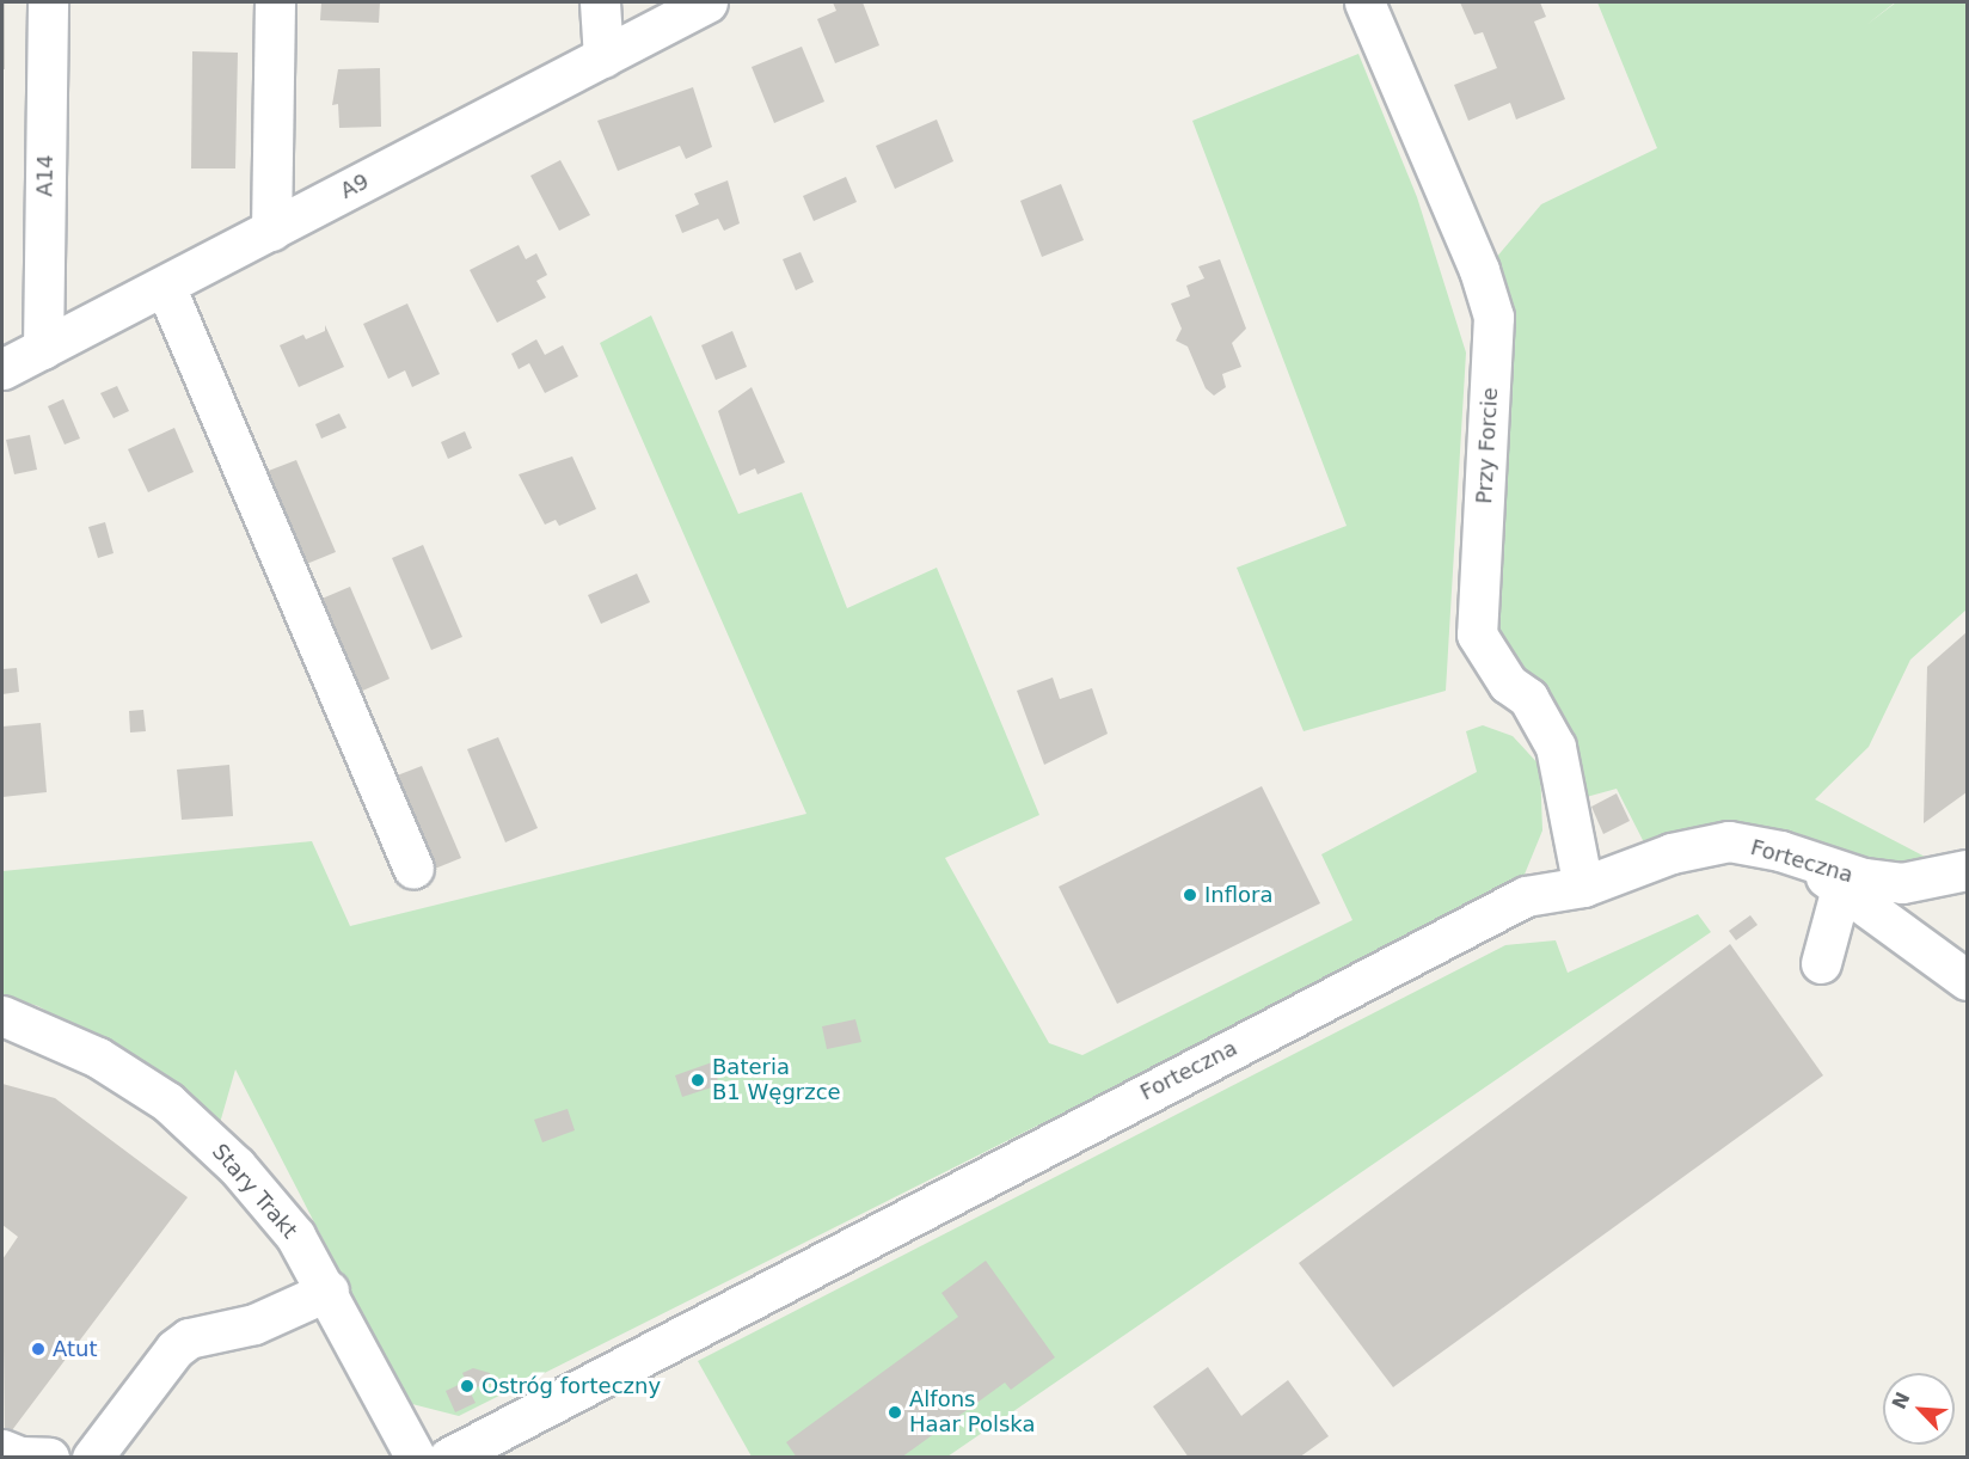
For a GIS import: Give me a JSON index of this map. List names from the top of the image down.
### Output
{
  "streets": {
    "street": [
      "A14",
      "A9",
      "Przy Forcie",
      "Forteczna",
      "Stary Trakt"
    ]
  },
  "crossings": [
    ["A14", "A9"],
    ["Przy Forcie", "Forteczna"]
  ],
  "places": [
    "Inflora",
    "Bateria B1 Węgrzce",
    "Atut",
    "Ostróg forteczny",
    "Alfons Haar Polska"
  ],
  "north": "top left"
}
